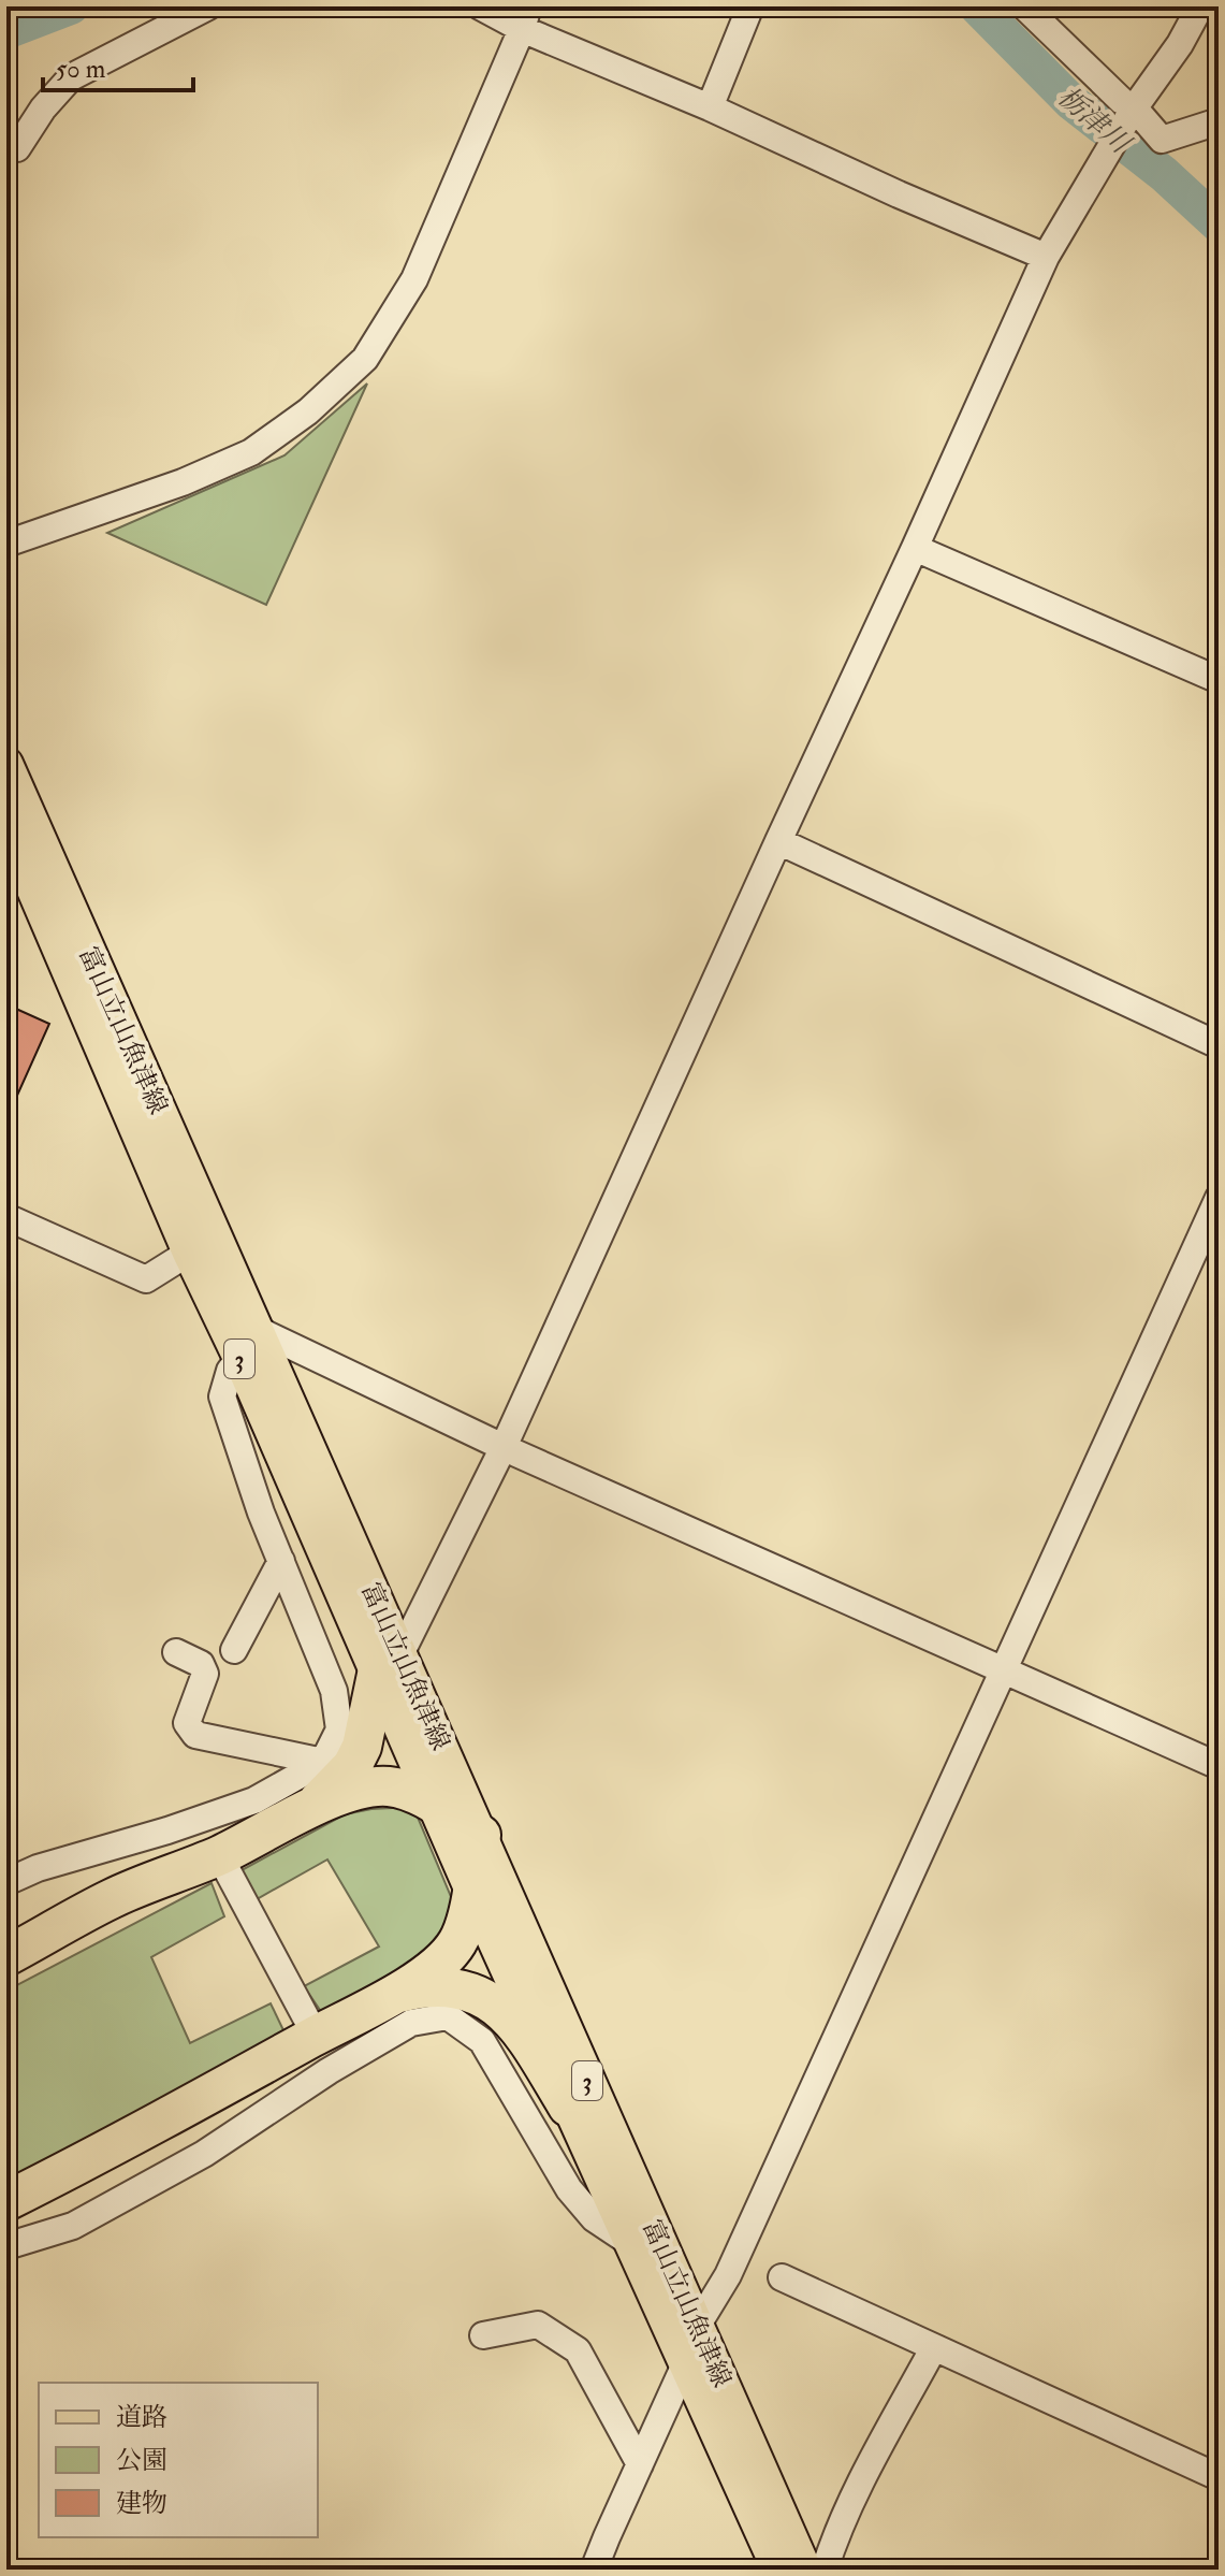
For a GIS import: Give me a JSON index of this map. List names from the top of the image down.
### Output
{
  "streets": {
    "main road": ["富山立山魚津線", "3"]
  },
  "water": ["栃津川"],
  "legend": ["道路", "公園", "建物"],
  "scale_bar": "50 m"
}
